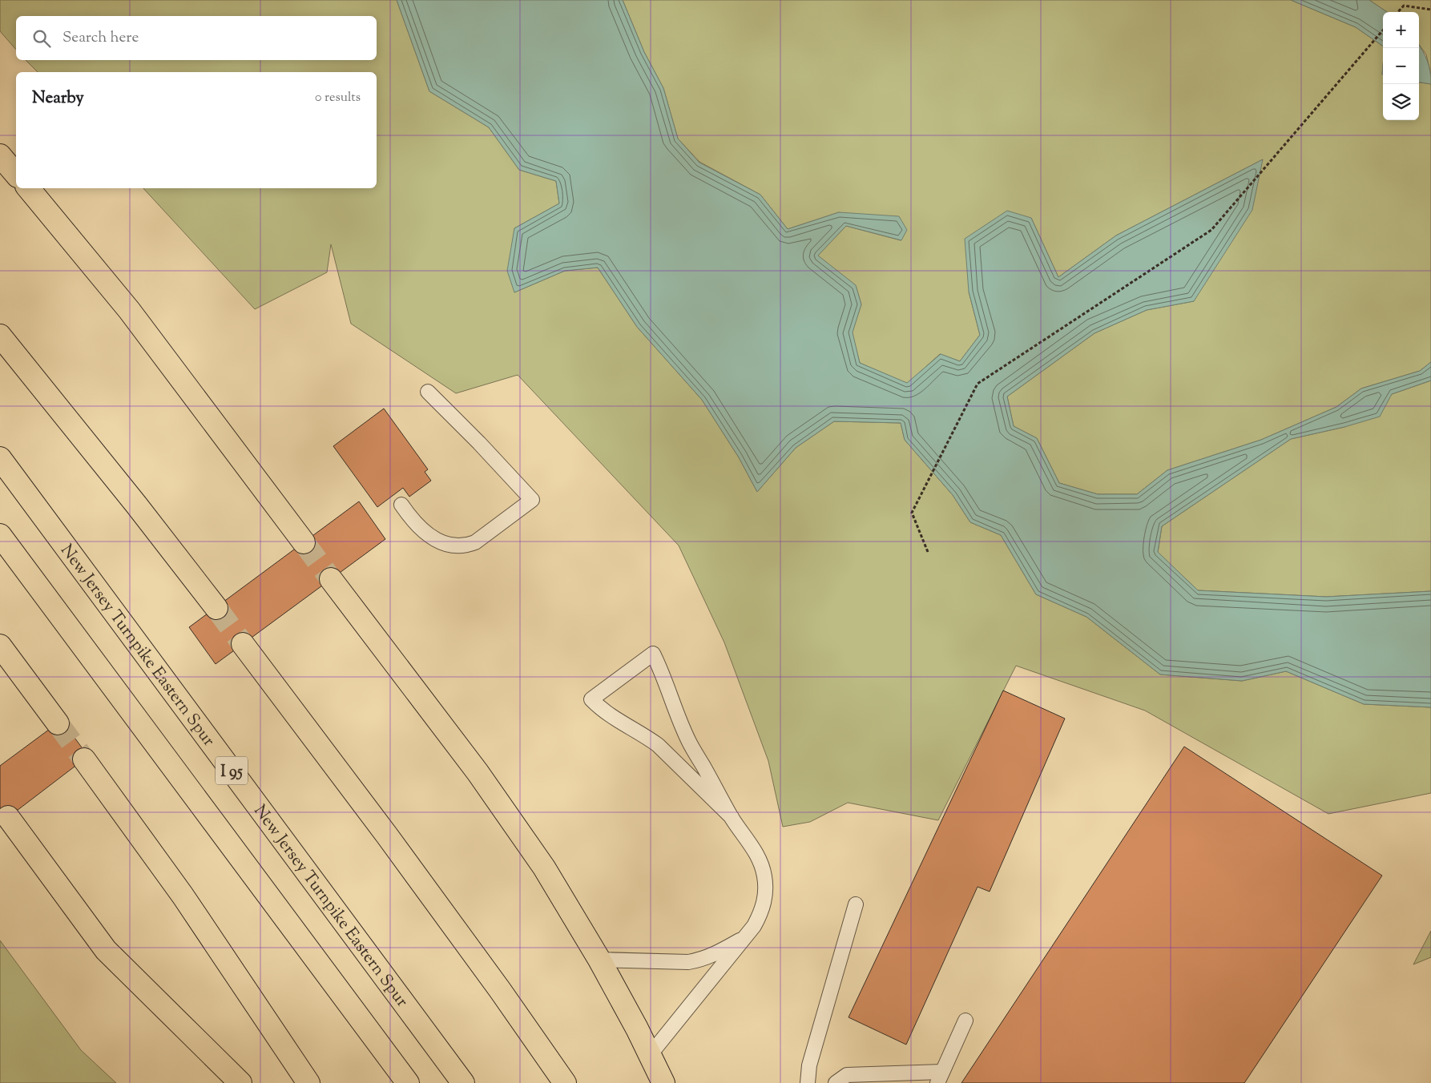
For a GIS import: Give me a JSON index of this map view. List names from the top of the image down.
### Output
{
  "streets": {
    "highway": ["New Jersey Turnpike Eastern Spur", "I 95"]
  },
  "page": {
    "map_buttons": ["+", "−"],
    "search": "Search here",
    "heading": ["Nearby", "0 results"]
  }
}
